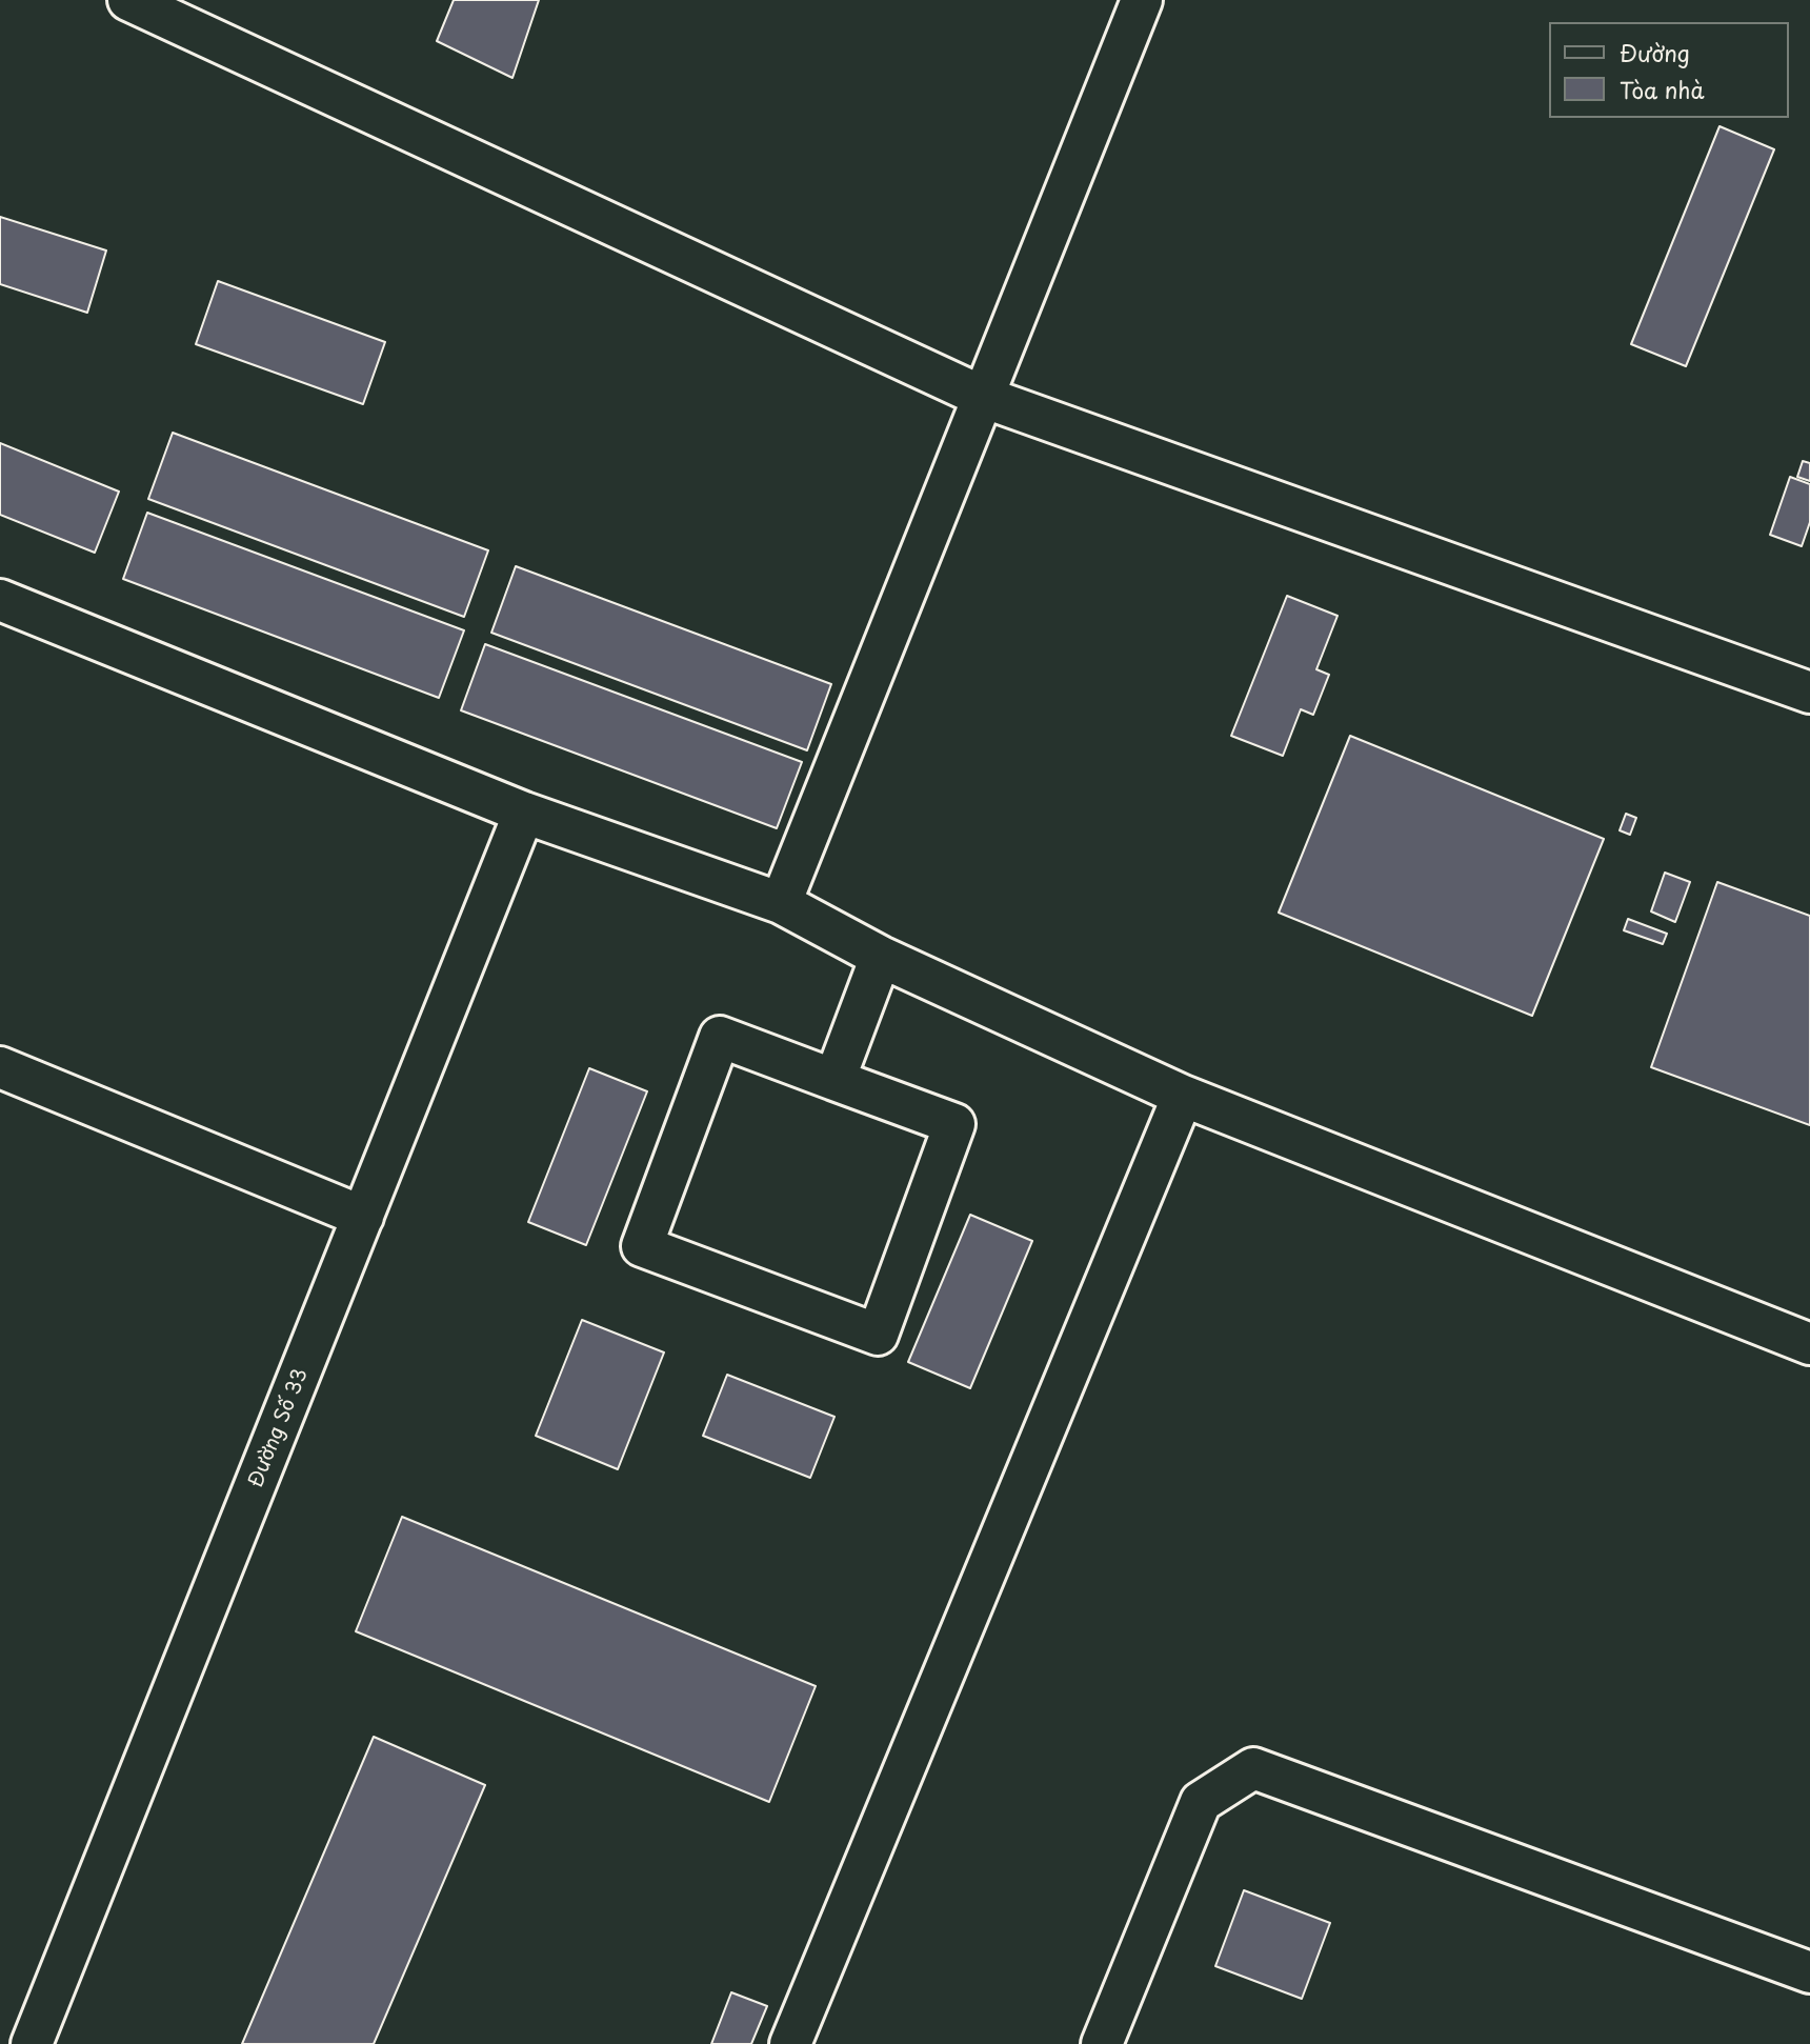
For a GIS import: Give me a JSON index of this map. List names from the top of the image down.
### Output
{
  "streets": {
    "street": ["Đường Số 33"]
  },
  "legend": ["Đường", "Tòa nhà"]
}
